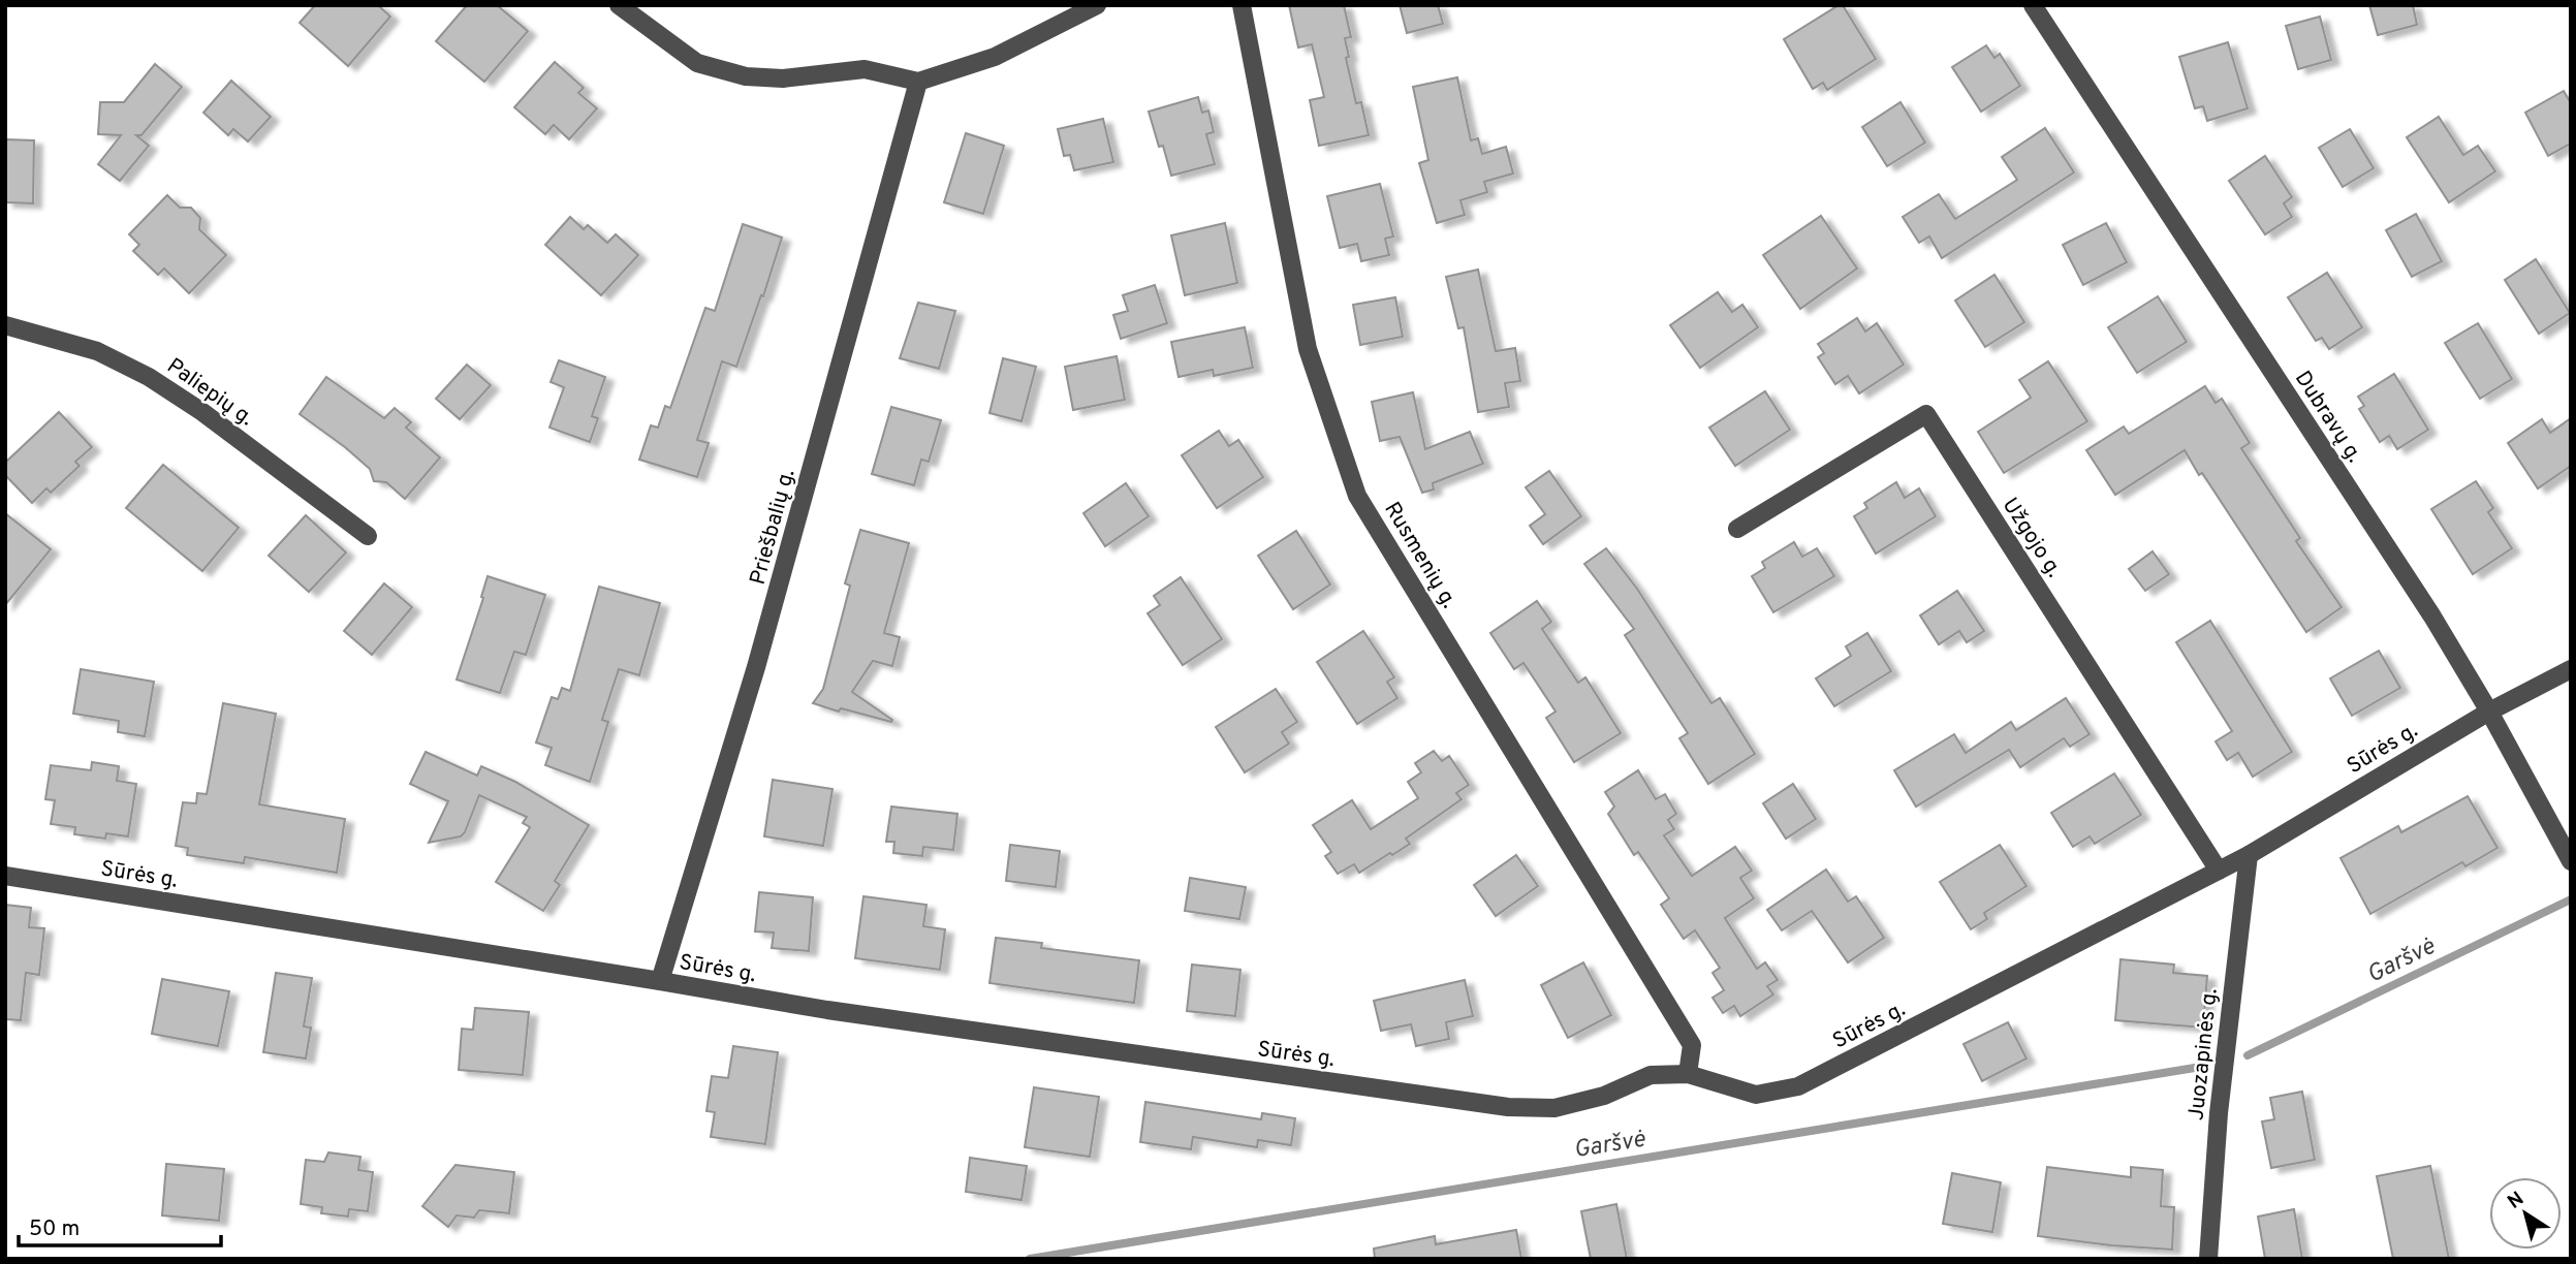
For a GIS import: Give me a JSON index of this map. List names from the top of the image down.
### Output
{
  "streets": {
    "street": [
      "Paliepių g.",
      "Dubravų g.",
      "Priešbalių g.",
      "Užgojo g.",
      "Rusmenių g.",
      "Sūrės g.",
      "Juozapinės g."
    ]
  },
  "crossings": [
    ["Dubravų g.", "Sūrės g."],
    ["Priešbalių g.", "Sūrės g."],
    ["Užgojo g.", "Sūrės g."],
    ["Rusmenių g.", "Sūrės g."],
    ["Sūrės g.", "Juozapinės g."]
  ],
  "water": ["Garšvė"],
  "scale_bar": "50 m",
  "north": "top left"
}
